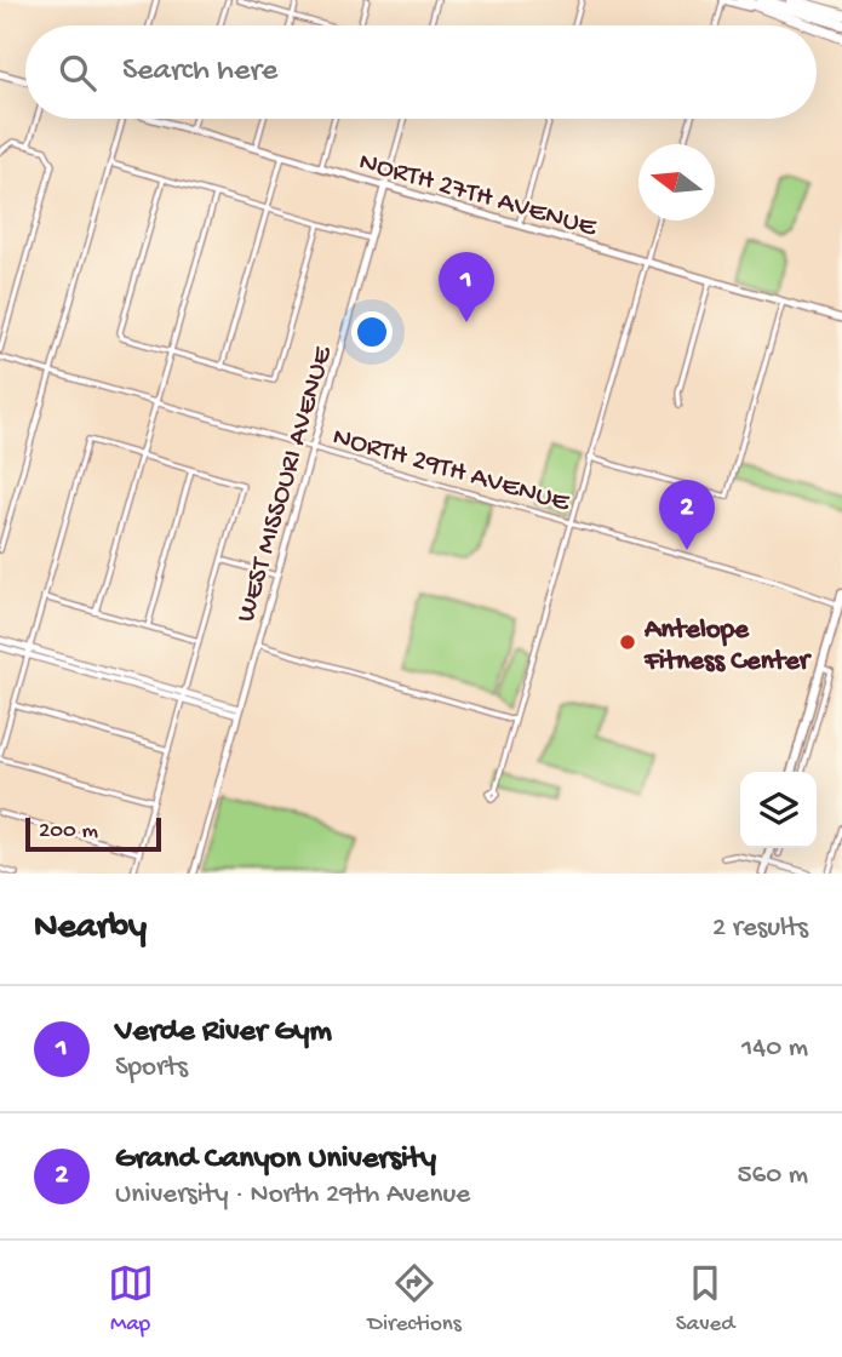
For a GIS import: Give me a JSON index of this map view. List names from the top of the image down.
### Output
{
  "streets": {
    "main road": ["NORTH 27TH AVENUE"],
    "street": ["NORTH 29TH AVENUE", "WEST MISSOURI AVENUE"]
  },
  "crossings": [
    ["NORTH 27TH AVENUE", "WEST MISSOURI AVENUE"],
    ["NORTH 29TH AVENUE", "WEST MISSOURI AVENUE"]
  ],
  "places": ["Antelope Fitness Center"],
  "scale_bar": "200 m",
  "north": "left",
  "page": {
    "search": "Search here",
    "pins": ["1", "2"],
    "scale": "200 m",
    "heading": ["Nearby", "2 results"],
    "list": [
      {
        "mark": "1",
        "name": "Verde River Gym",
        "note": "Sports",
        "value": "140 m"
      },
      {
        "mark": "2",
        "name": "Grand Canyon University",
        "note": "University · North 29th Avenue",
        "value": "560 m"
      }
    ],
    "nav": ["Map", "Directions", "Saved"]
  }
}
